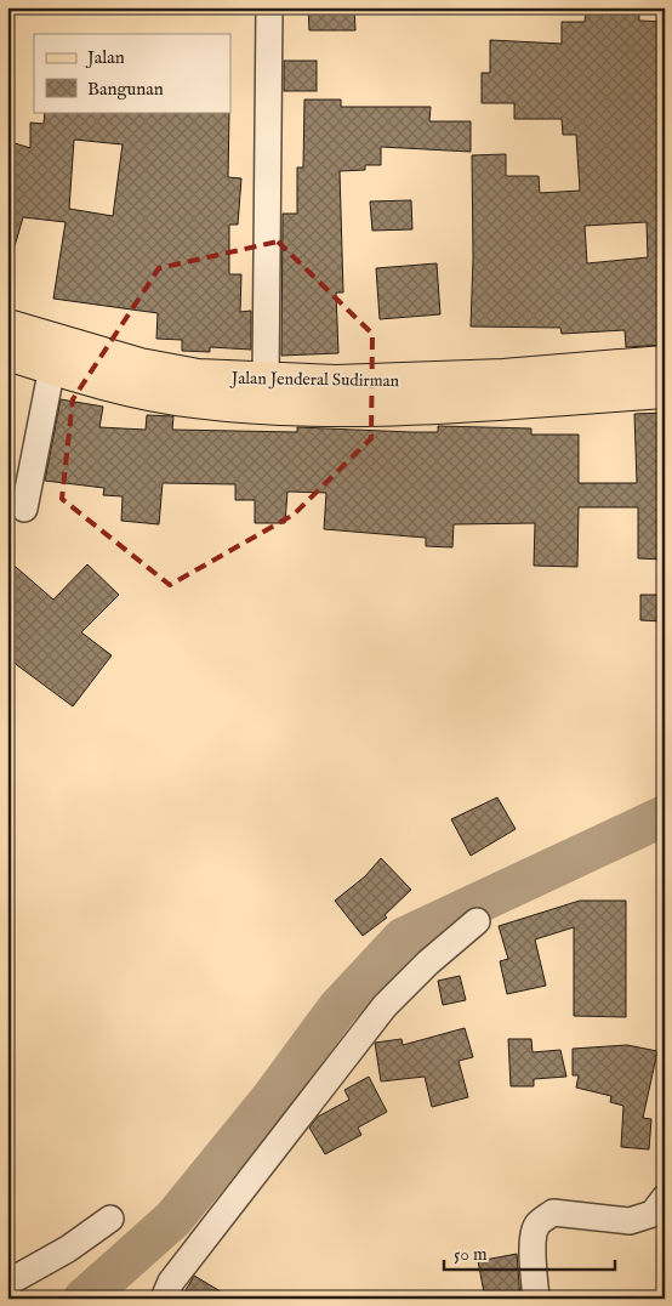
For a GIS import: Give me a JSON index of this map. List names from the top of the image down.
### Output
{
  "streets": {
    "main road": ["Jalan Jenderal Sudirman"]
  },
  "legend": ["Jalan", "Bangunan"],
  "scale_bar": "50 m"
}
